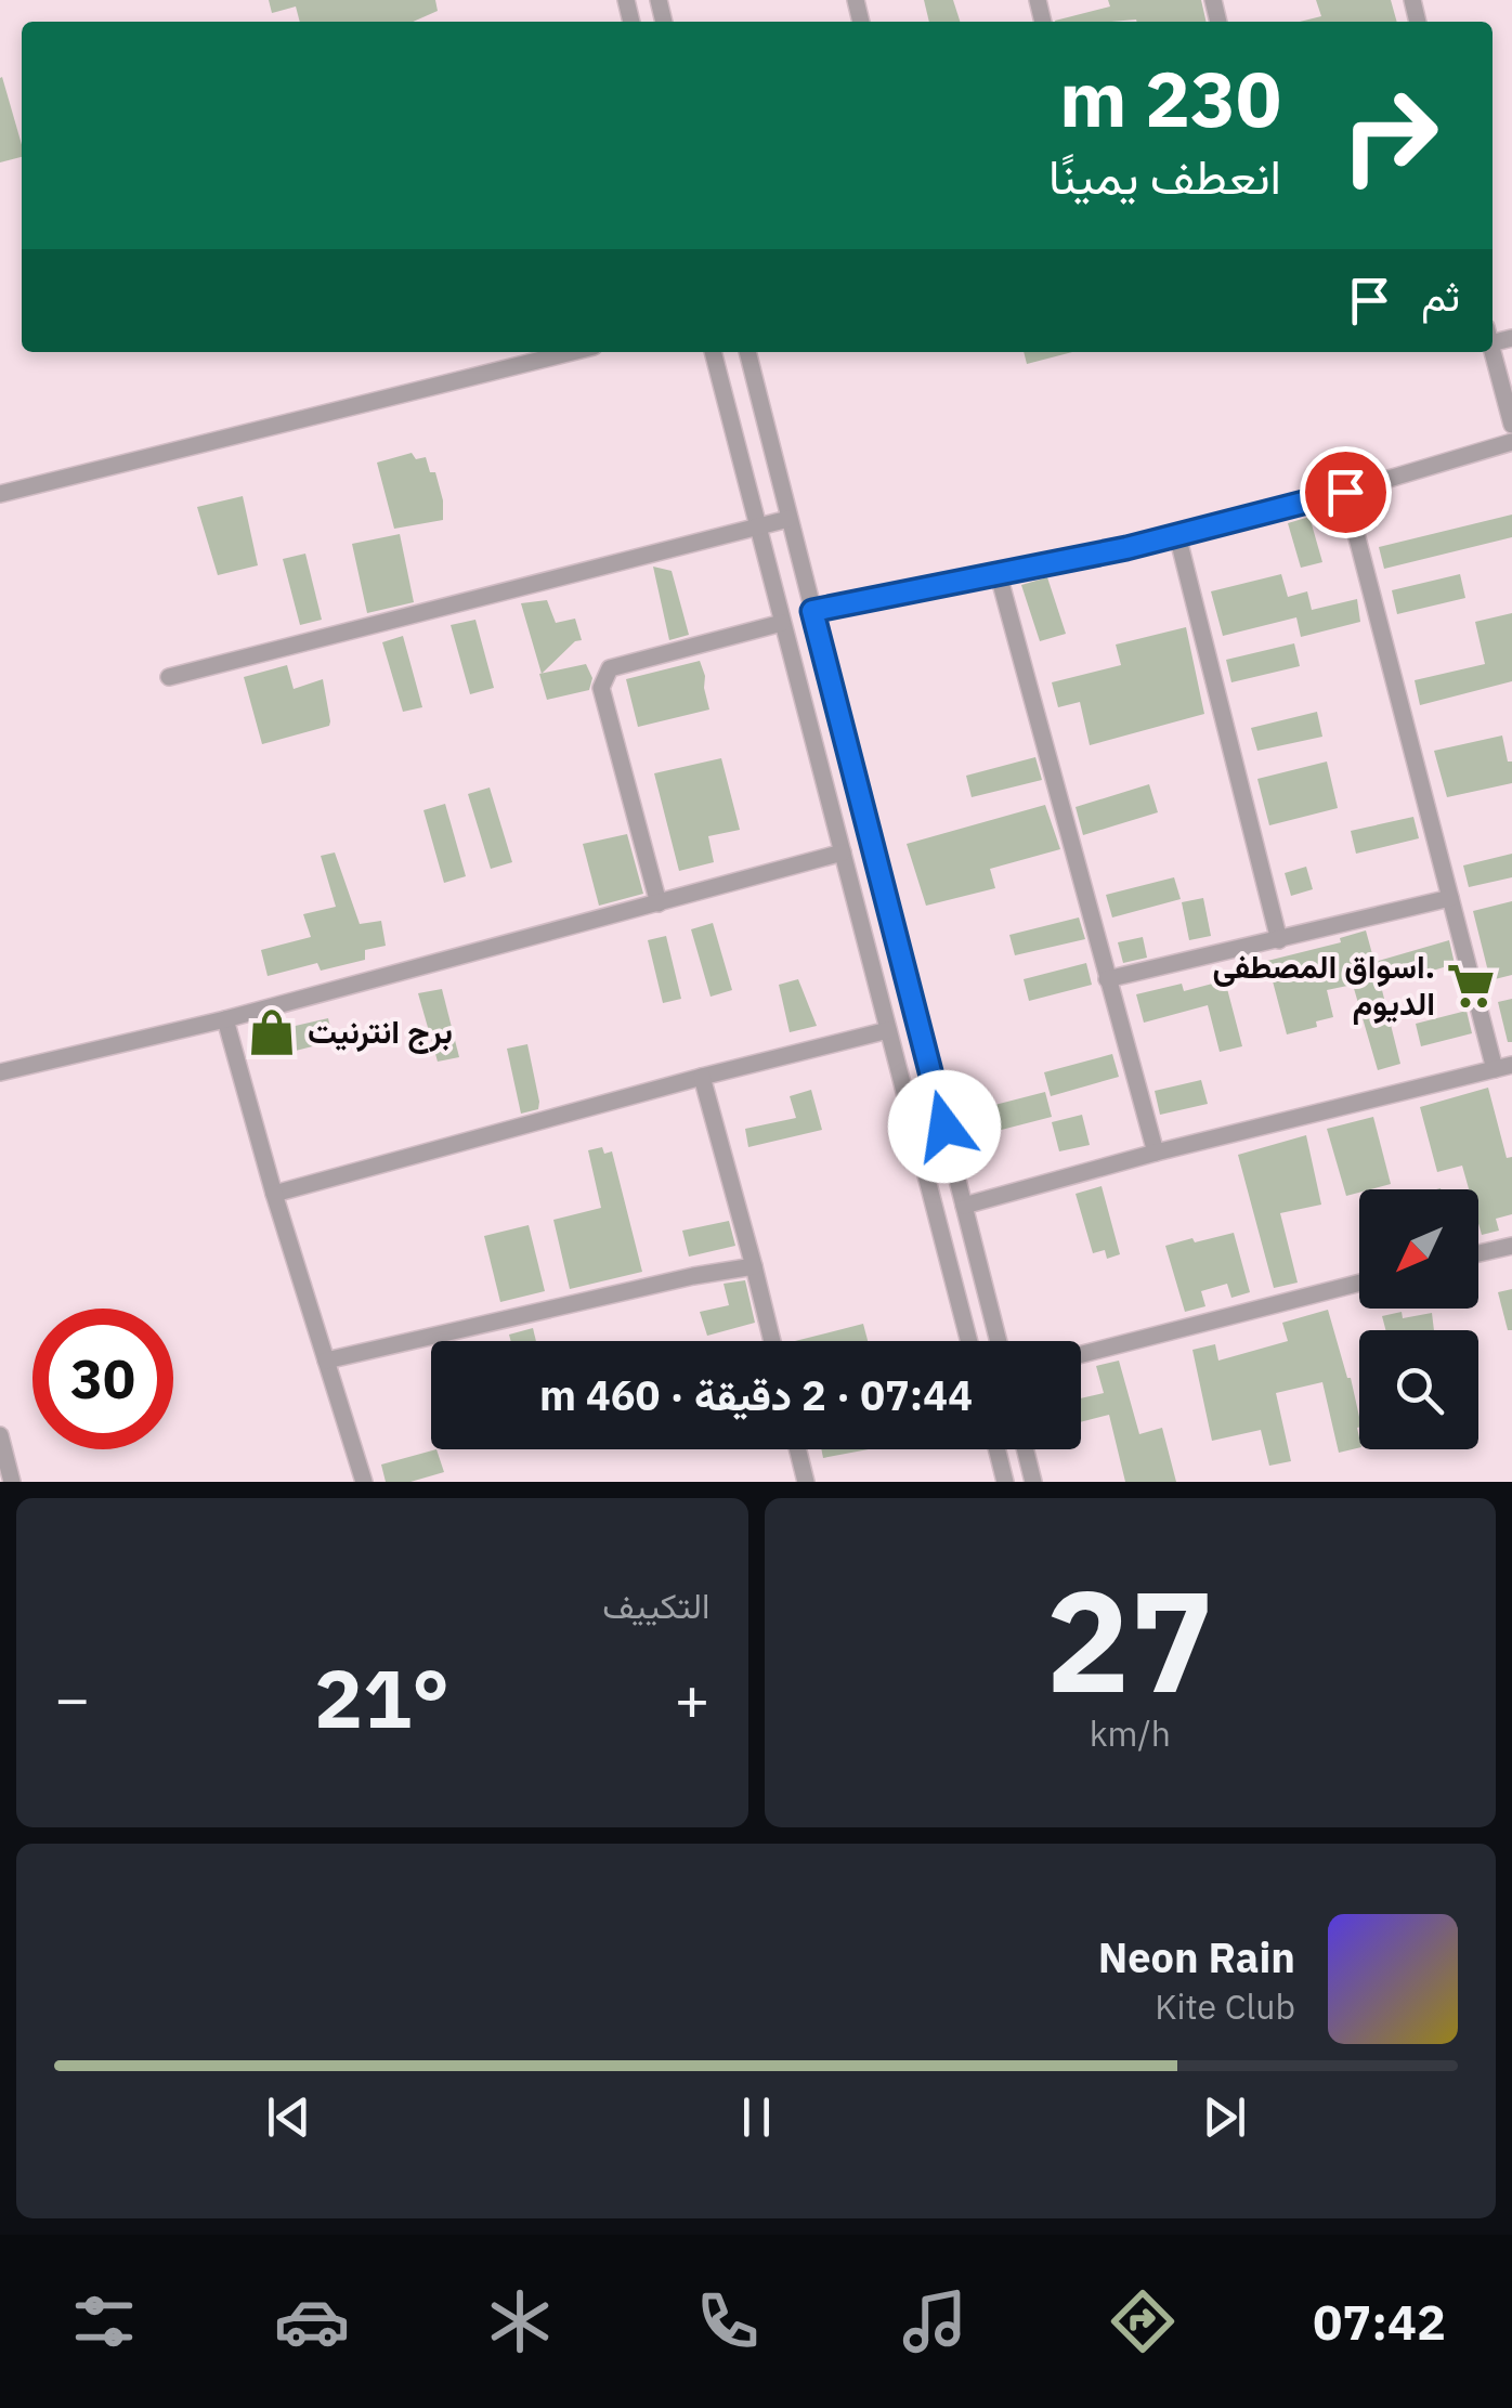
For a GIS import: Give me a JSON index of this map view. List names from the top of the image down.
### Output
{
  "places": {
    "supermarket": ["اسواق المصطفى. الديوم"],
    "shop": ["برج انترنيت"]
  },
  "north": "bottom left",
  "page": {
    "turn": ["230 m", "انعطف يمينًا"],
    "then": "ثم",
    "limit": "30",
    "trip": "07:44 · 2 دقيقة · 460 m",
    "tile": [
      ["27", "km/h"],
      "التكييف"
    ],
    "heat": ["−", "21°", "+"],
    "song": ["Neon Rain", "Kite Club"],
    "tabs": "07:42"
  }
}
